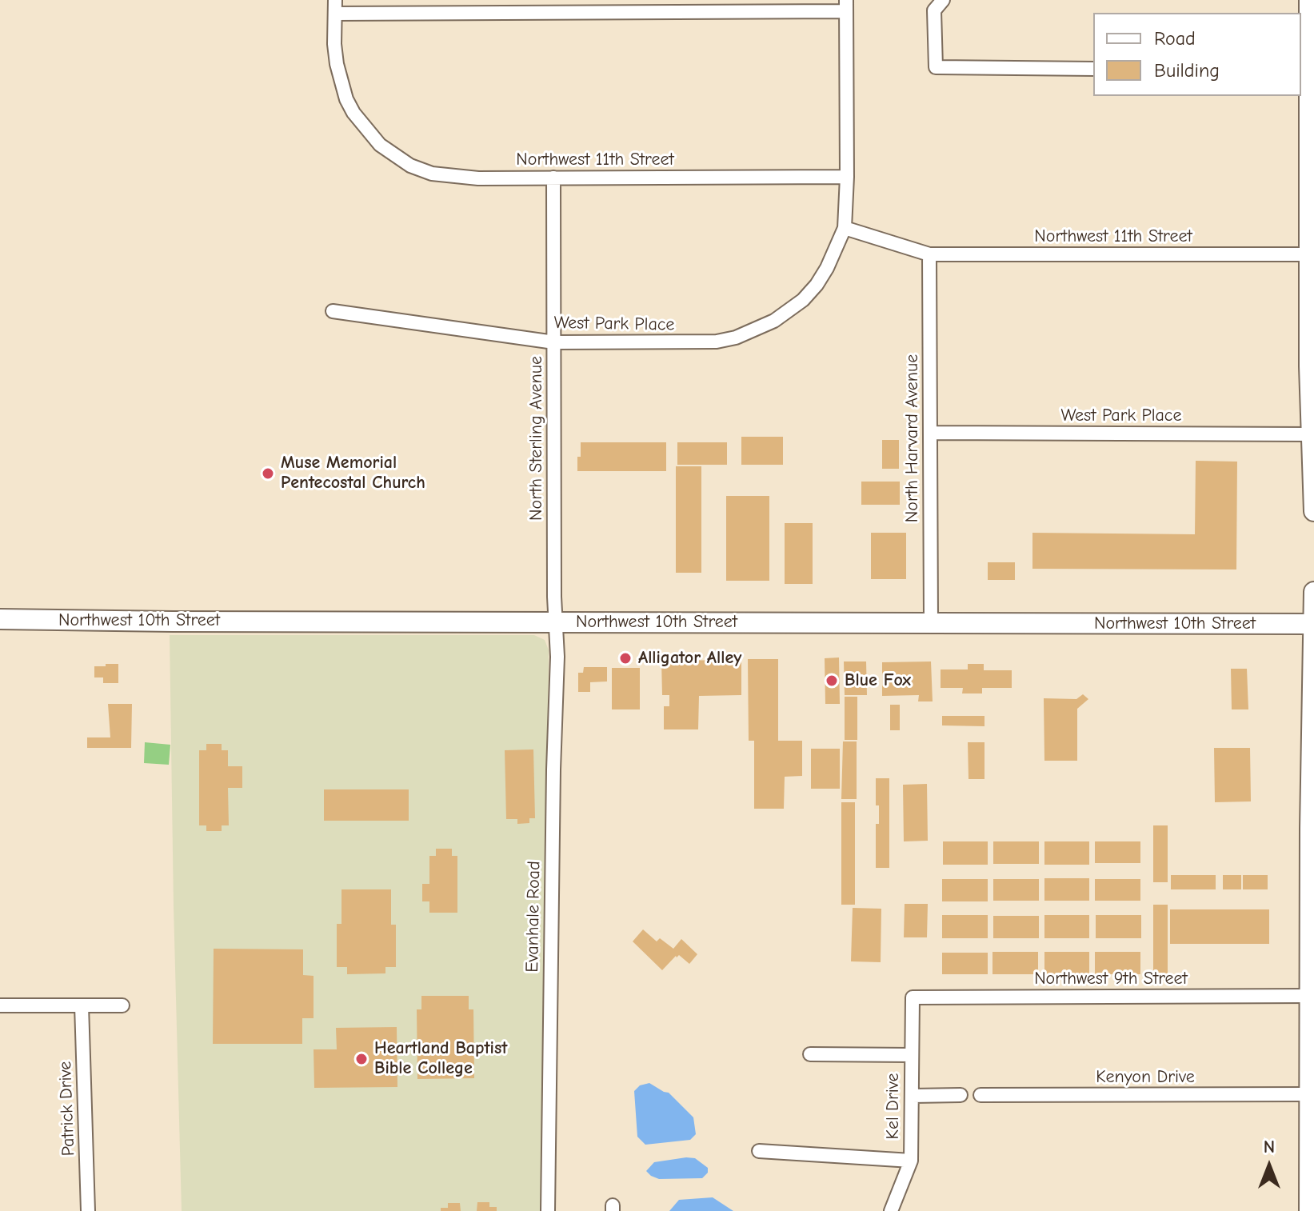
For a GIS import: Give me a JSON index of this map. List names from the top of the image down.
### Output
{
  "streets": {
    "main road": ["Northwest 10th Street"],
    "street": [
      "Northwest 11th Street",
      "West Park Place",
      "North Sterling Avenue",
      "North Harvard Avenue",
      "Evanhale Road",
      "Northwest 9th Street",
      "Kenyon Drive",
      "Kel Drive",
      "Patrick Drive"
    ]
  },
  "crossings": [
    ["Northwest 11th Street", "West Park Place"],
    ["Northwest 11th Street", "North Sterling Avenue"],
    ["Northwest 11th Street", "North Harvard Avenue"],
    ["West Park Place", "North Sterling Avenue"],
    ["West Park Place", "North Harvard Avenue"],
    ["North Sterling Avenue", "Northwest 10th Street"],
    ["North Sterling Avenue", "Evanhale Road"],
    ["North Harvard Avenue", "Northwest 10th Street"],
    ["Northwest 10th Street", "Evanhale Road"],
    ["Northwest 9th Street", "Kel Drive"]
  ],
  "places": [
    "Muse Memorial Pentecostal Church",
    "Alligator Alley",
    "Blue Fox",
    "Heartland Baptist Bible College"
  ],
  "legend": ["Road", "Building"],
  "north": "top"
}
